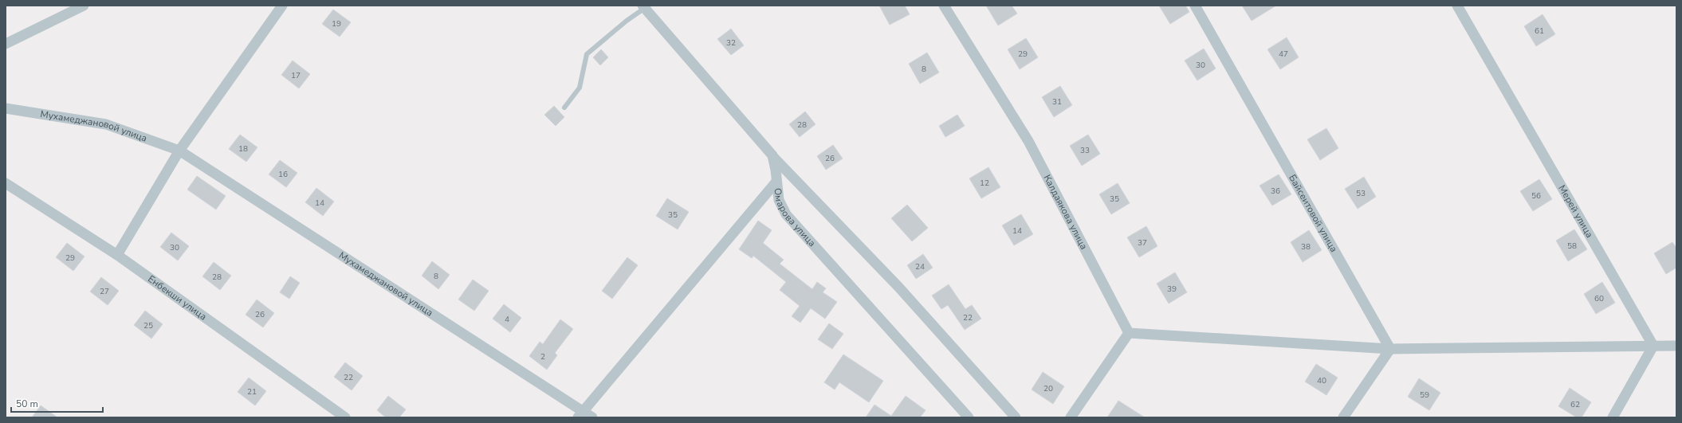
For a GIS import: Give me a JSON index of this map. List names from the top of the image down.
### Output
{
  "streets": {
    "street": [
      "Мухамеджановой улица",
      "Мерей улица",
      "Калдаякова улица",
      "Байсеитовой улица",
      "Омарова улица",
      "Енбекши улица"
    ]
  },
  "house_numbers": [
    "19",
    "61",
    "32",
    "29",
    "47",
    "30",
    "8",
    "17",
    "31",
    "28",
    "18",
    "33",
    "26",
    "16",
    "12",
    "36",
    "53",
    "56",
    "35",
    "14",
    "35",
    "14",
    "37",
    "58",
    "38",
    "30",
    "29",
    "24",
    "8",
    "28",
    "39",
    "27",
    "60",
    "26",
    "22",
    "4",
    "25",
    "2",
    "22",
    "40",
    "20",
    "21",
    "59",
    "62"
  ],
  "scale_bar": "50 m"
}
